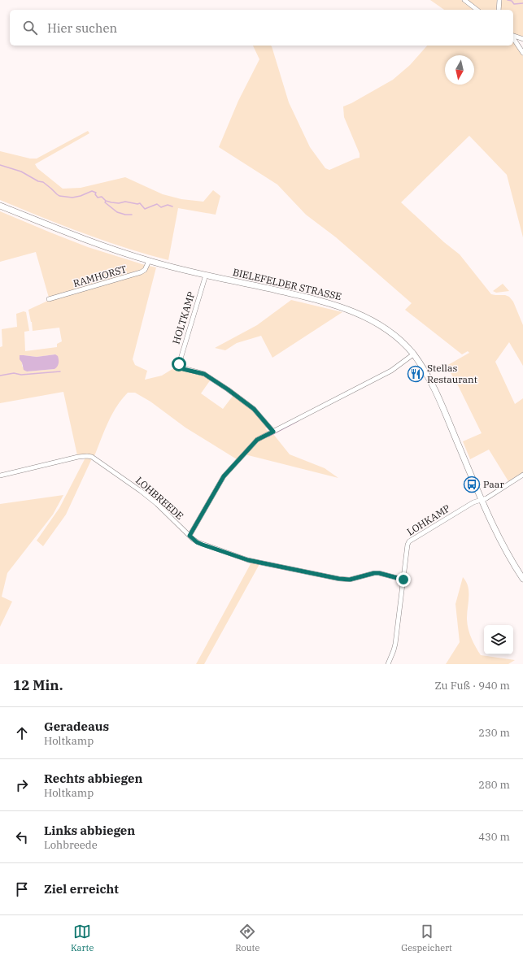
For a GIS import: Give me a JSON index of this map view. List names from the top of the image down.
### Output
{
  "streets": {
    "main road": ["BIELEFELDER STRASSE"],
    "street": [
      "RAMHORST",
      "HOLTKAMP",
      "LOHBREEDE",
      "LOHKAMP"
    ]
  },
  "crossings": [
    ["RAMHORST", "BIELEFELDER STRASSE"],
    ["BIELEFELDER STRASSE", "HOLTKAMP"],
    ["BIELEFELDER STRASSE", "LOHKAMP"],
    ["LOHBREEDE", "LOHKAMP"]
  ],
  "places": {
    "restaurant": ["Stellas Restaurant"],
    "bus stop": ["Paar"]
  },
  "north": "bottom",
  "page": {
    "search": "Hier suchen",
    "heading": ["12 Min.", "Zu Fuß · 940 m"],
    "list": [
      ["Geradeaus", "Holtkamp", "230 m"],
      ["Rechts abbiegen", "Holtkamp", "280 m"],
      ["Links abbiegen", "Lohbreede", "430 m"],
      "Ziel erreicht"
    ],
    "nav": ["Karte", "Route", "Gespeichert"]
  }
}
